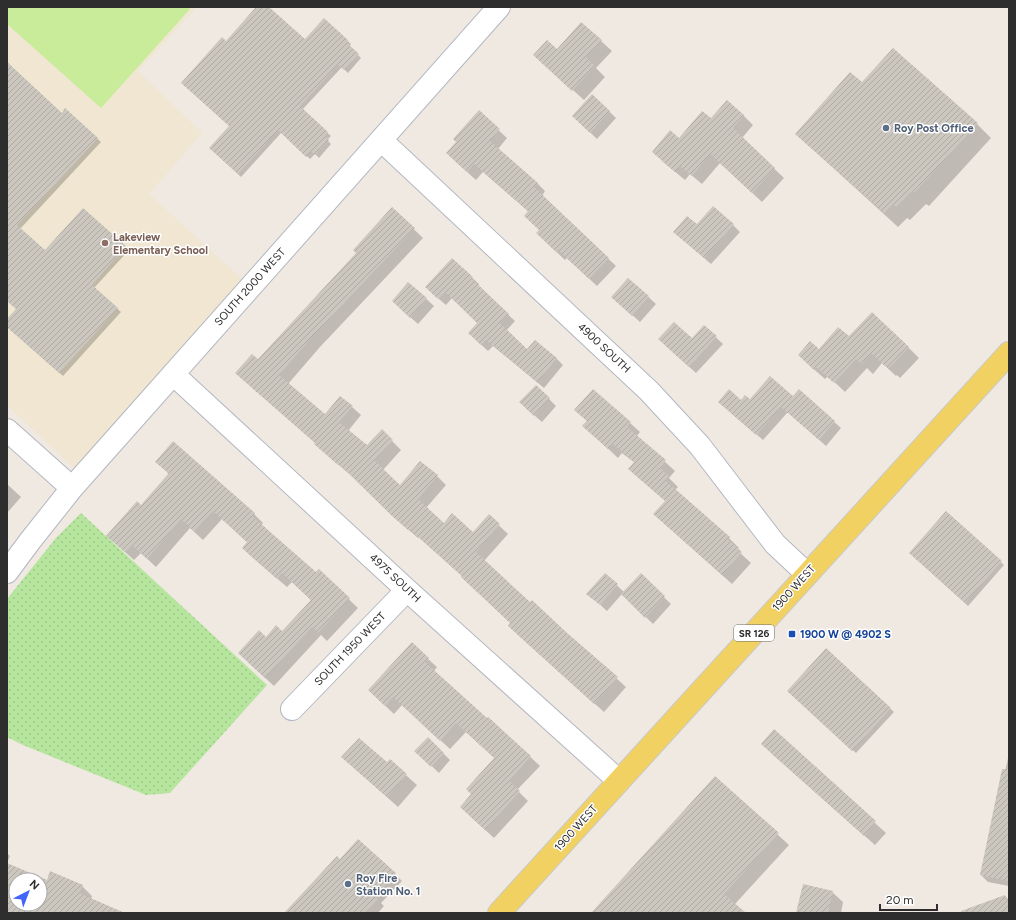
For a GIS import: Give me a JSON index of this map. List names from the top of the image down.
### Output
{
  "streets": {
    "main road": ["1900 WEST", "SR 126"],
    "street": [
      "SOUTH 2000 WEST",
      "4900 SOUTH",
      "4975 SOUTH",
      "SOUTH 1950 WEST"
    ]
  },
  "crossings": [
    ["SOUTH 2000 WEST", "4900 SOUTH"],
    ["SOUTH 2000 WEST", "4975 SOUTH"],
    ["4900 SOUTH", "1900 WEST"],
    ["4975 SOUTH", "1900 WEST"],
    ["4975 SOUTH", "SOUTH 1950 WEST"]
  ],
  "places": {
    "other": ["Roy Post Office", "Lakeview Elementary School", "Roy Fire Station No. 1"],
    "transit": ["1900 W @ 4902 S"]
  },
  "scale_bar": "20 m",
  "north": "top right"
}
